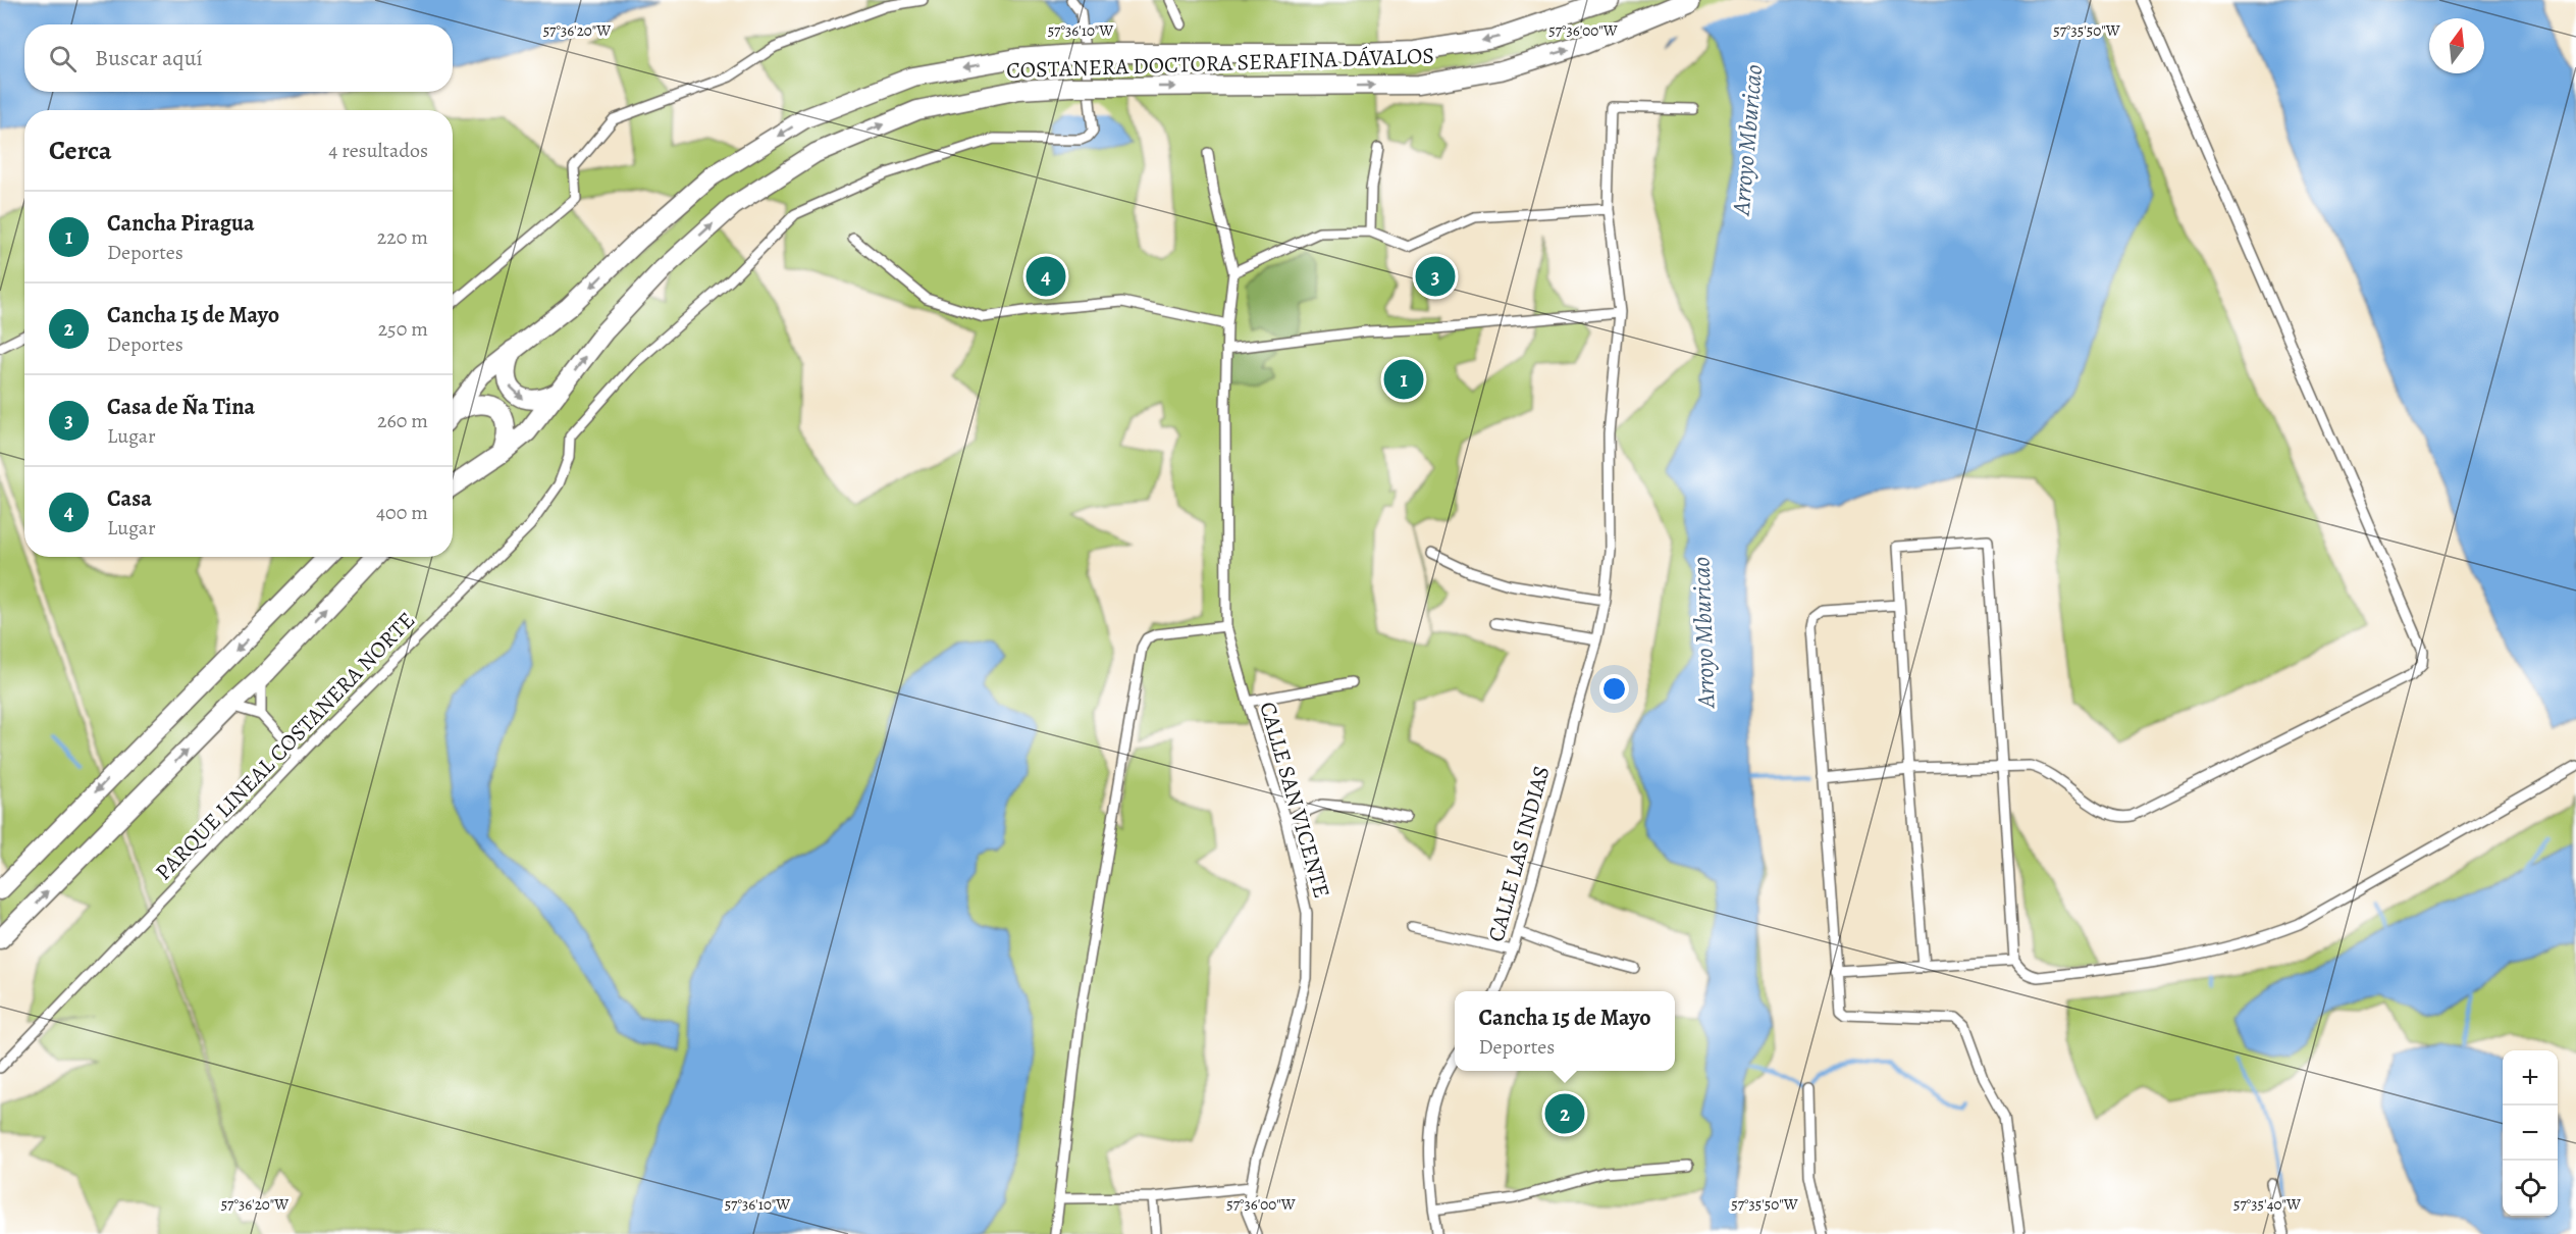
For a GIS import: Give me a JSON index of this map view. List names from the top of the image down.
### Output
{
  "streets": {
    "highway": ["COSTANERA DOCTORA SERAFINA DÁVALOS"],
    "street": ["PARQUE LINEAL COSTANERA NORTE", "CALLE SAN VICENTE", "CALLE LAS INDIAS"]
  },
  "water": ["Arroyo Mburicao"],
  "north": "top",
  "page": {
    "search": "Buscar aquí",
    "heading": ["Cerca", "4 resultados"],
    "list": [
      {
        "mark": "1",
        "name": "Cancha Piragua",
        "note": "Deportes",
        "value": "220 m"
      },
      {
        "mark": "2",
        "name": "Cancha 15 de Mayo",
        "note": "Deportes",
        "value": "250 m"
      },
      {
        "mark": "3",
        "name": "Casa de Ña Tina",
        "note": "Lugar",
        "value": "260 m"
      },
      {
        "mark": "4",
        "name": "Casa",
        "note": "Lugar",
        "value": "400 m"
      }
    ],
    "pins": [
      "3",
      "4",
      "1",
      "2"
    ],
    "popup": ["Cancha 15 de Mayo", "Deportes"],
    "map_buttons": ["+", "−"]
  },
  "coordinates": [
    "57°36'20\"W",
    "57°36'10\"W",
    "57°36'00\"W",
    "57°35'50\"W",
    "57°35'40\"W"
  ]
}
